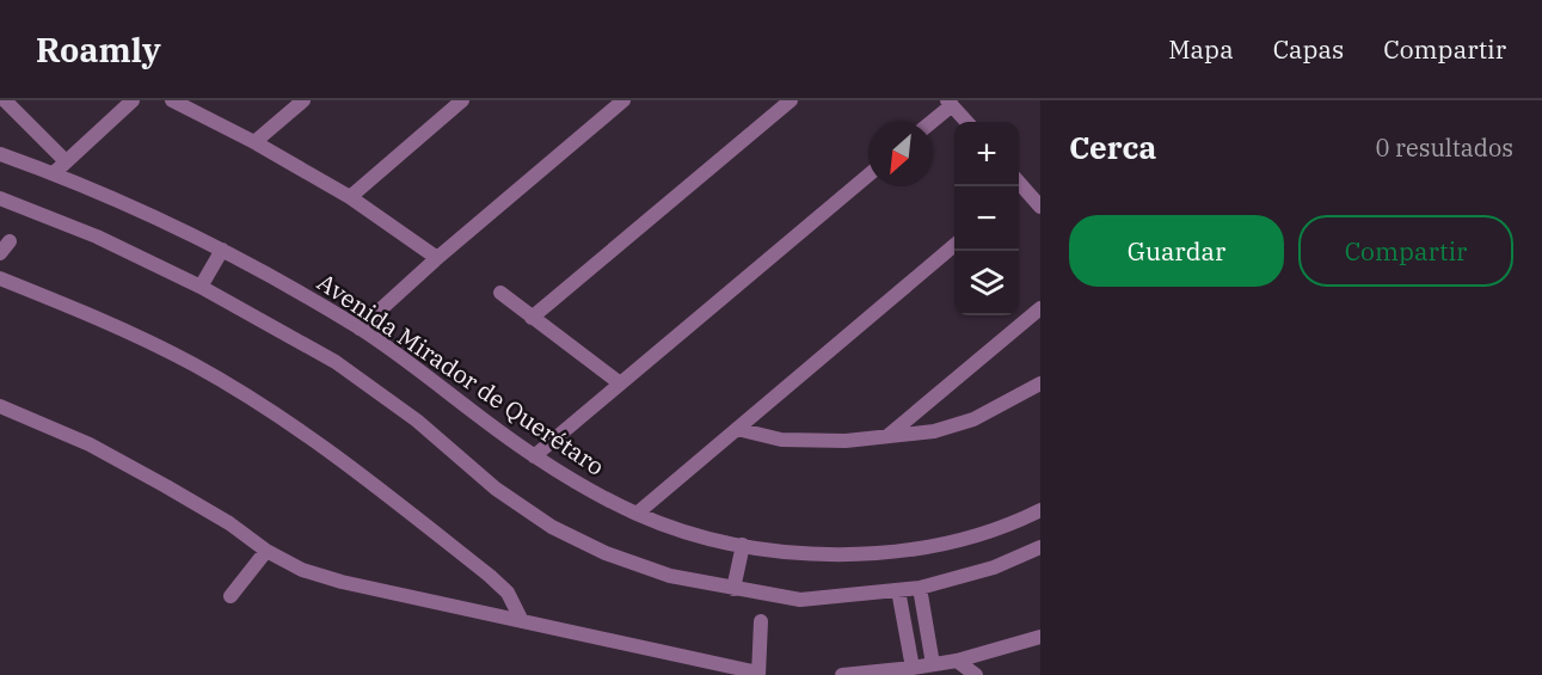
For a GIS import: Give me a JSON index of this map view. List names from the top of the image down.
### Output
{
  "streets": {
    "street": ["Avenida Mirador de Querétaro"]
  },
  "north": "bottom left",
  "page": {
    "header": "Roamly",
    "nav": ["Mapa", "Capas", "Compartir"],
    "heading": ["Cerca", "0 resultados"],
    "map_buttons": ["+", "−"],
    "buttons": ["Guardar", "Compartir"]
  }
}
